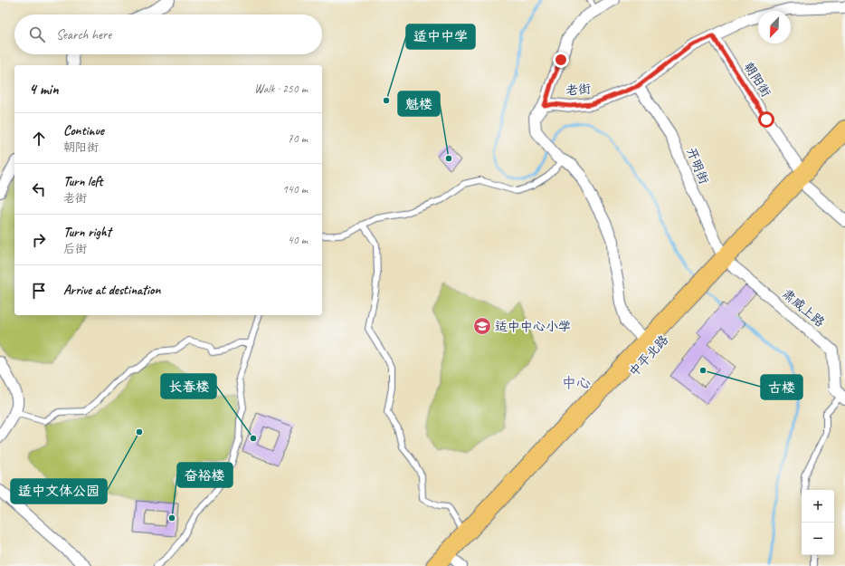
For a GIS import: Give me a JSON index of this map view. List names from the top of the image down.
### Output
{
  "streets": {
    "highway": ["中平北路"],
    "street": [
      "朝阳街",
      "老街",
      "开明街",
      "肃威上路"
    ]
  },
  "crossings": [
    ["朝阳街", "老街"],
    ["老街", "开明街"],
    ["开明街", "肃威上路"],
    ["开明街", "中平北路"],
    ["肃威上路", "中平北路"]
  ],
  "districts": ["中心"],
  "places": {
    "other": [
      "适中中学",
      "魁楼",
      "古楼",
      "适中文体公园",
      "长春楼",
      "奋裕楼"
    ],
    "school or university": ["适中中心小学"]
  },
  "north": "bottom left",
  "page": {
    "search": "Search here",
    "heading": ["4 min", "Walk · 250 m"],
    "list": [
      ["Continue", "朝阳街", "70 m"],
      ["Turn left", "老街", "140 m"],
      ["Turn right", "后街", "40 m"],
      "Arrive at destination"
    ],
    "map_buttons": ["+", "−"]
  }
}
